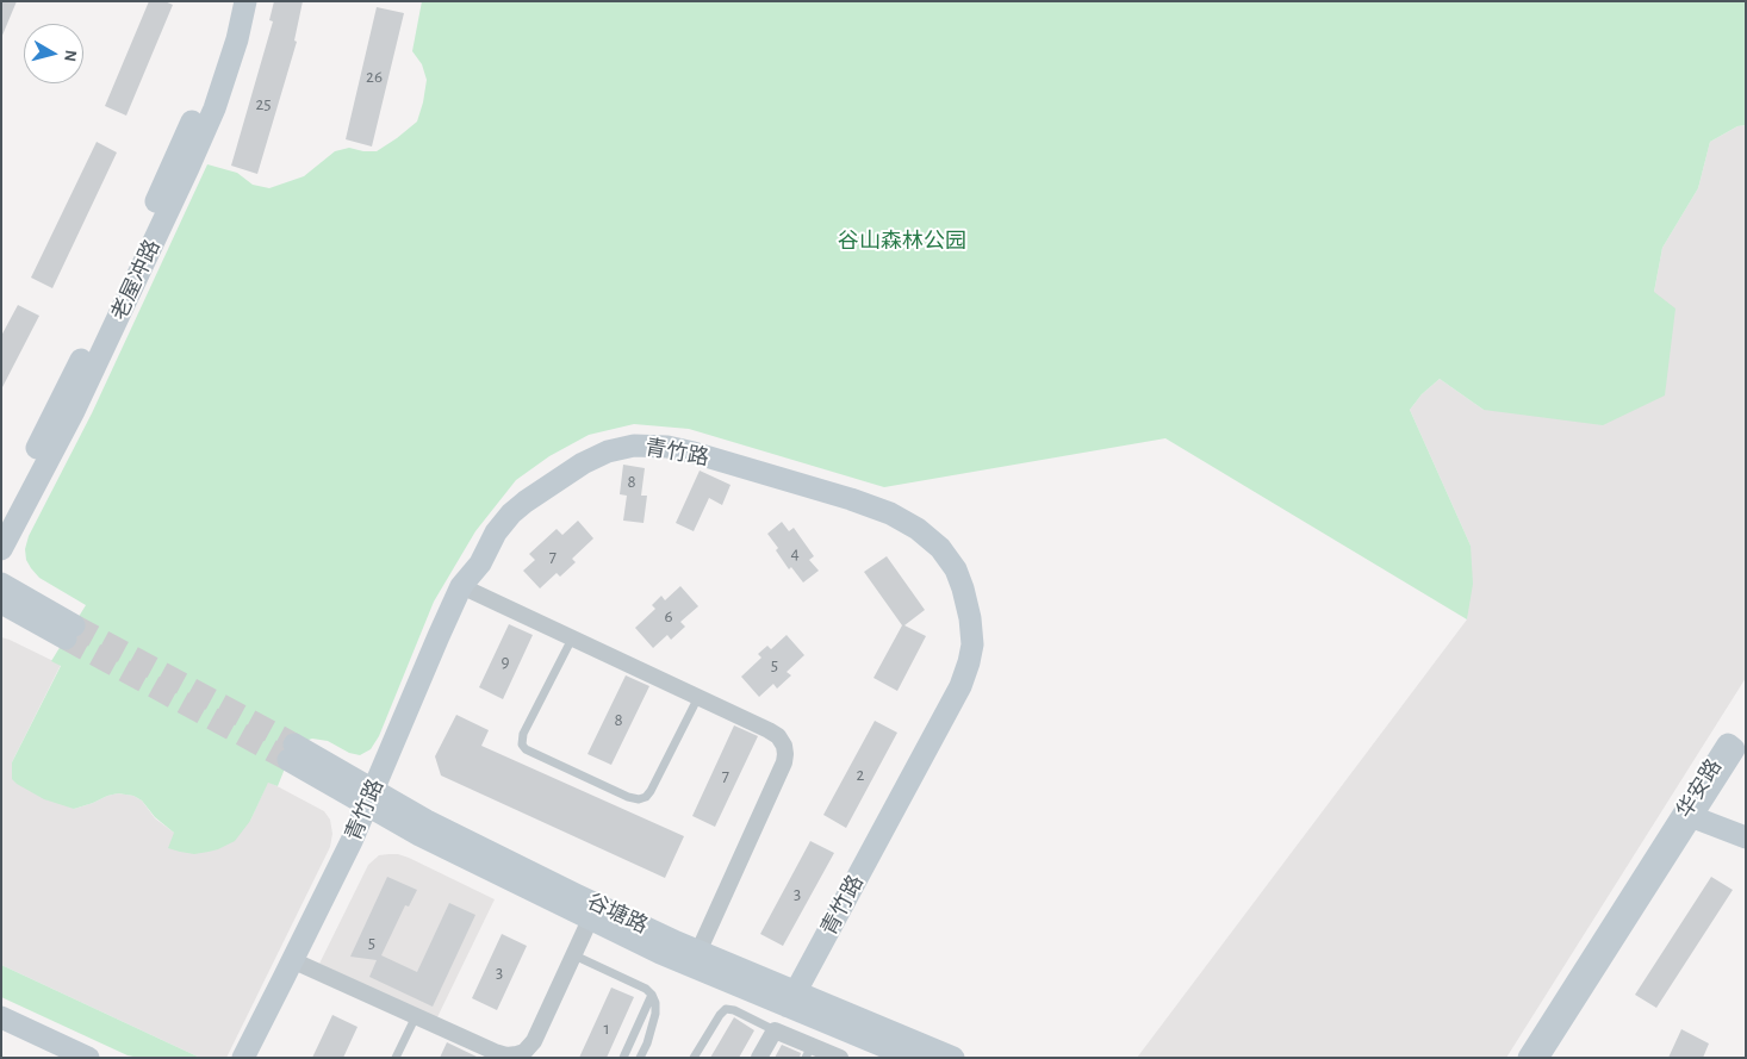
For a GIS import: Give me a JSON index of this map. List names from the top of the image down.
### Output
{
  "streets": {
    "main road": [
      "老屋冲路",
      "青竹路",
      "华安路",
      "谷塘路"
    ]
  },
  "crossings": [
    ["青竹路", "谷塘路"]
  ],
  "parks": ["谷山森林公园"],
  "house_numbers": [
    "26",
    "25",
    "8",
    "4",
    "7",
    "6",
    "9",
    "5",
    "8",
    "2",
    "7",
    "3",
    "5",
    "3",
    "1"
  ],
  "north": "right"
}
